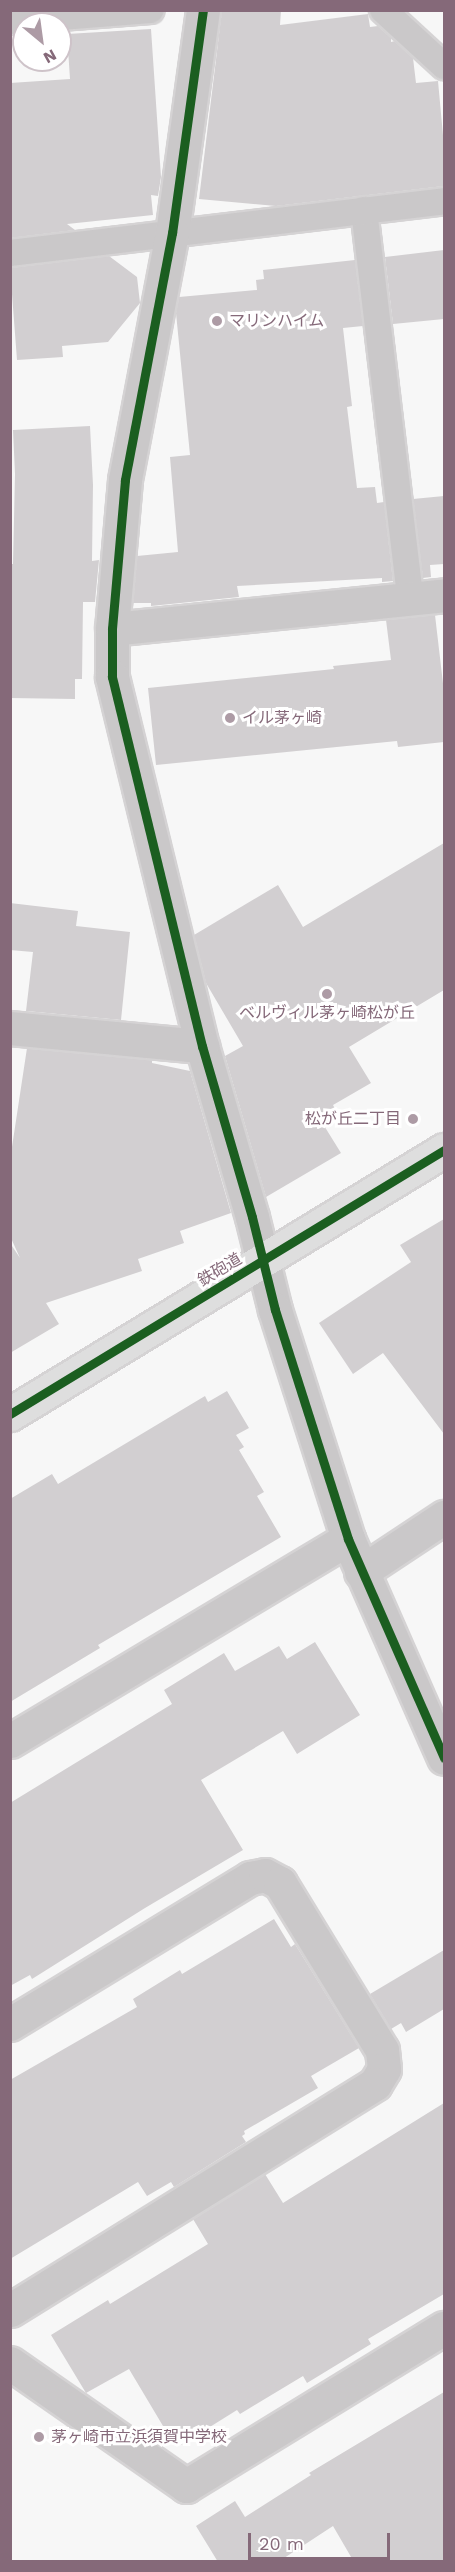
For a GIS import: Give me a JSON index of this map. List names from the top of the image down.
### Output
{
  "streets": {
    "street": ["鉄砲道"]
  },
  "places": [
    "マリンハイム",
    "イル茅ヶ崎",
    "ベルヴィル茅ヶ崎松が丘",
    "松が丘二丁目",
    "茅ヶ崎市立浜須賀中学校"
  ],
  "scale_bar": "20 m",
  "north": "bottom right"
}
